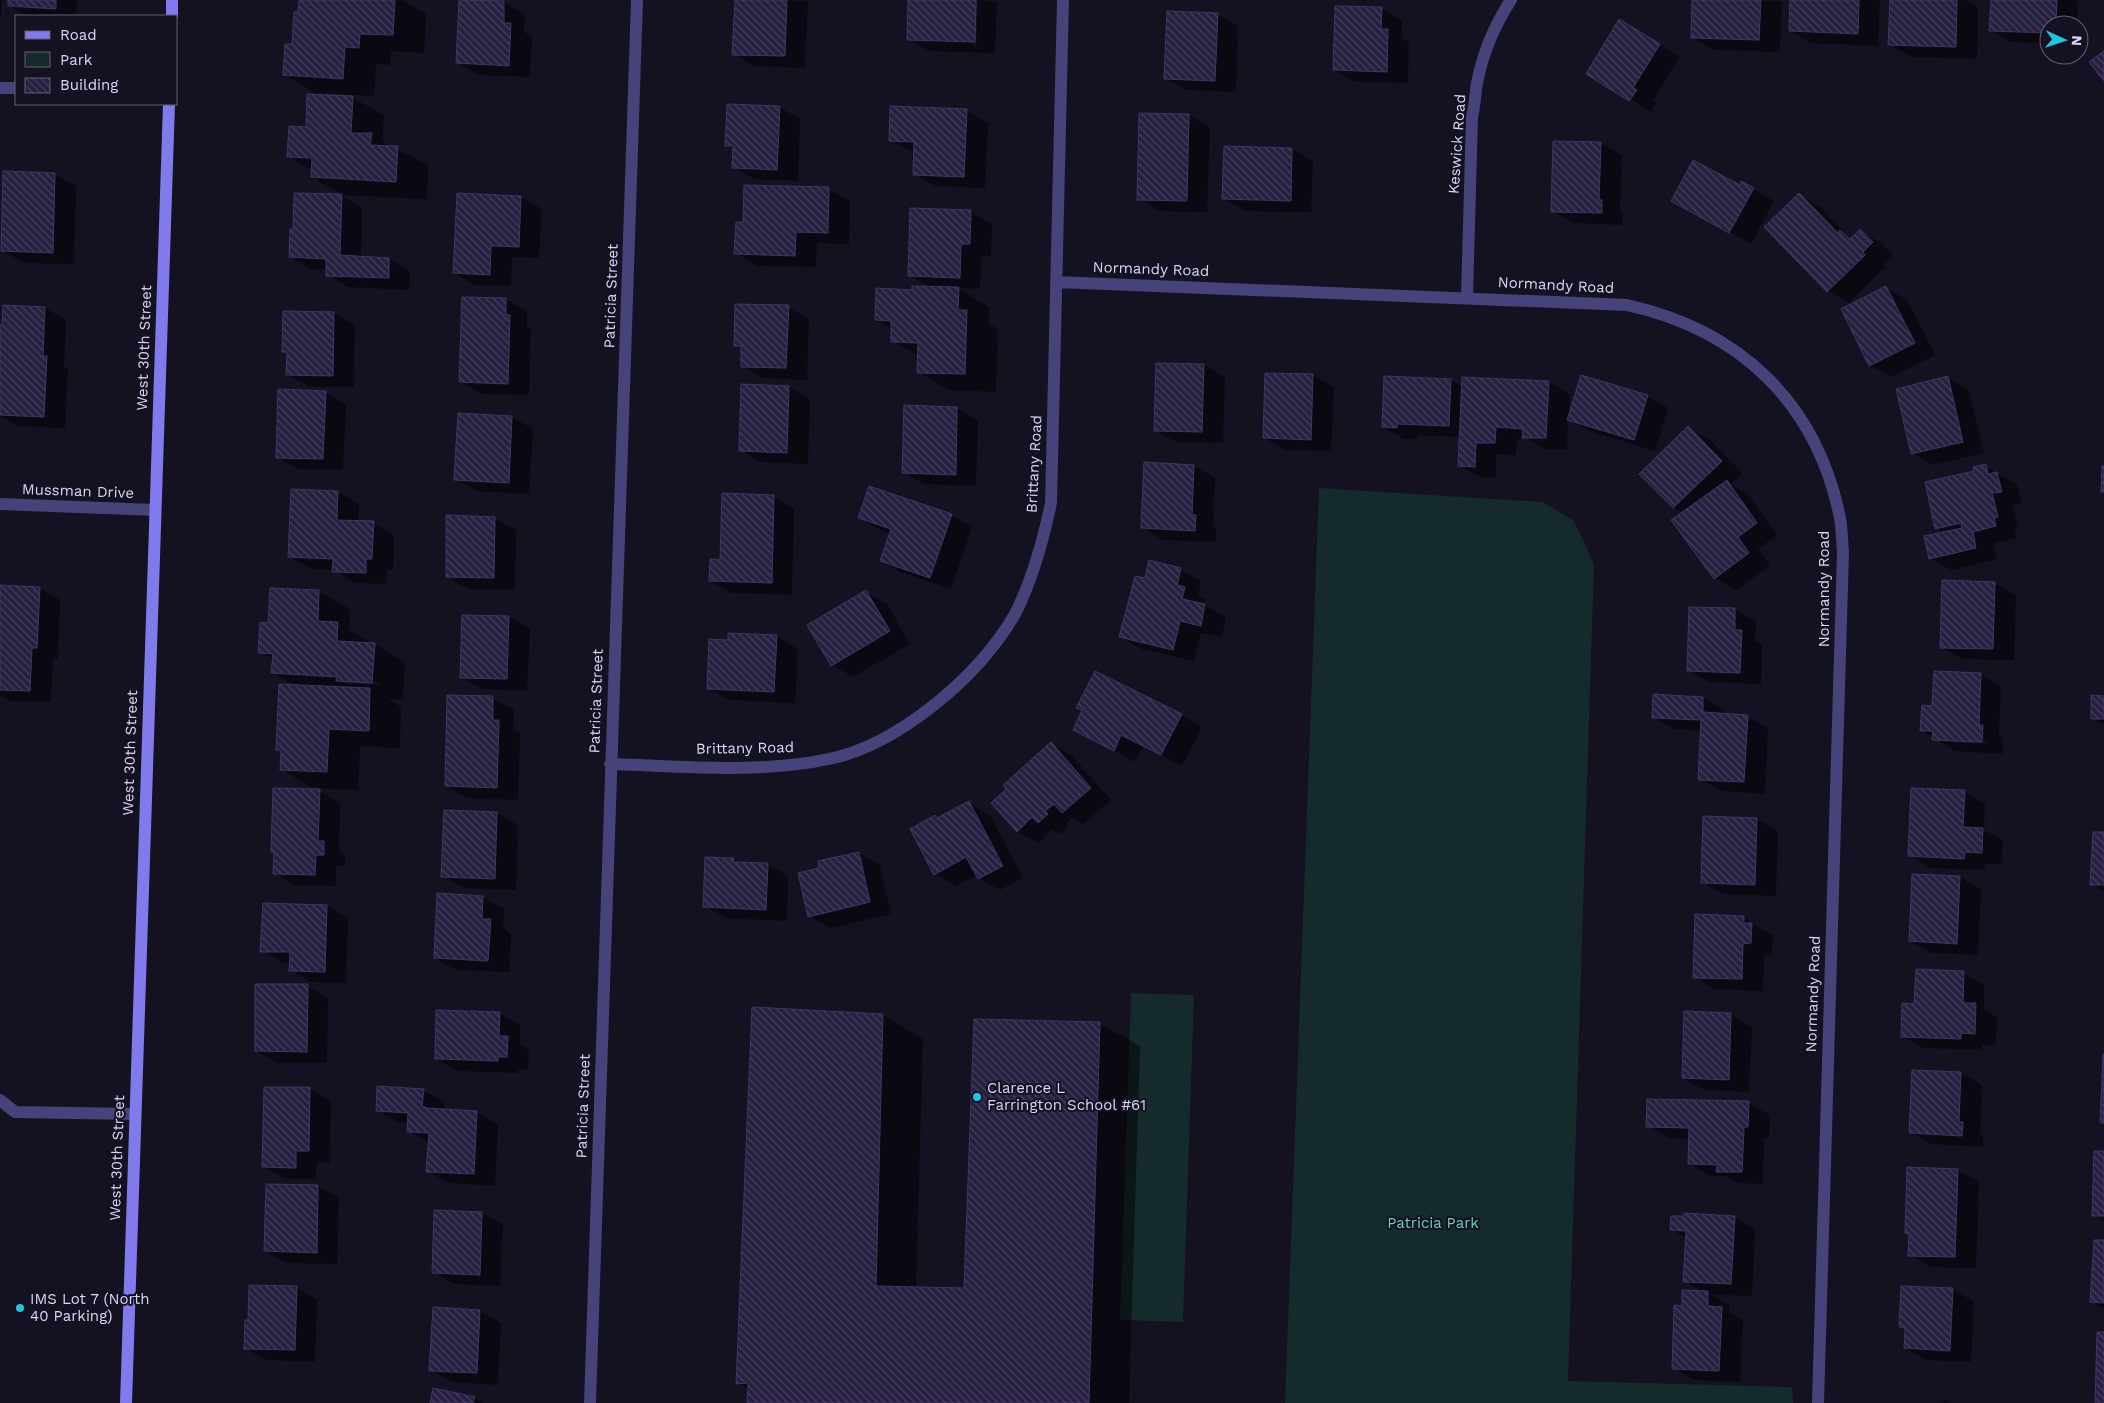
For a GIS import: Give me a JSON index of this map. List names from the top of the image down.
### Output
{
  "streets": {
    "main road": ["West 30th Street"],
    "street": [
      "Keswick Road",
      "Normandy Road",
      "Patricia Street",
      "Brittany Road",
      "Mussman Drive"
    ]
  },
  "crossings": [
    ["Keswick Road", "Normandy Road"],
    ["Normandy Road", "Brittany Road"],
    ["Patricia Street", "Brittany Road"],
    ["West 30th Street", "Mussman Drive"]
  ],
  "parks": ["Patricia Park"],
  "places": ["Clarence L Farrington School #61", "IMS Lot 7 (North 40 Parking)"],
  "legend": ["Road", "Park", "Building"],
  "north": "right"
}
